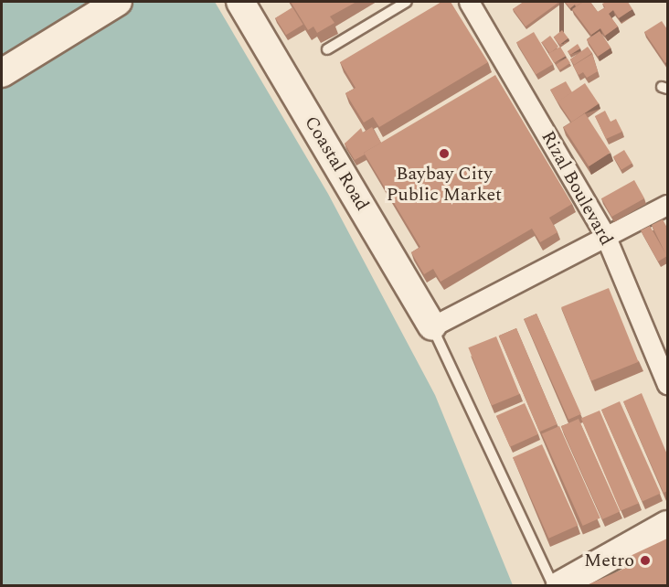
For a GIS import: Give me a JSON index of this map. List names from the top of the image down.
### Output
{
  "streets": {
    "street": ["Coastal Road", "Rizal Boulevard"]
  },
  "places": ["Baybay City Public Market", "Metro"]
}
